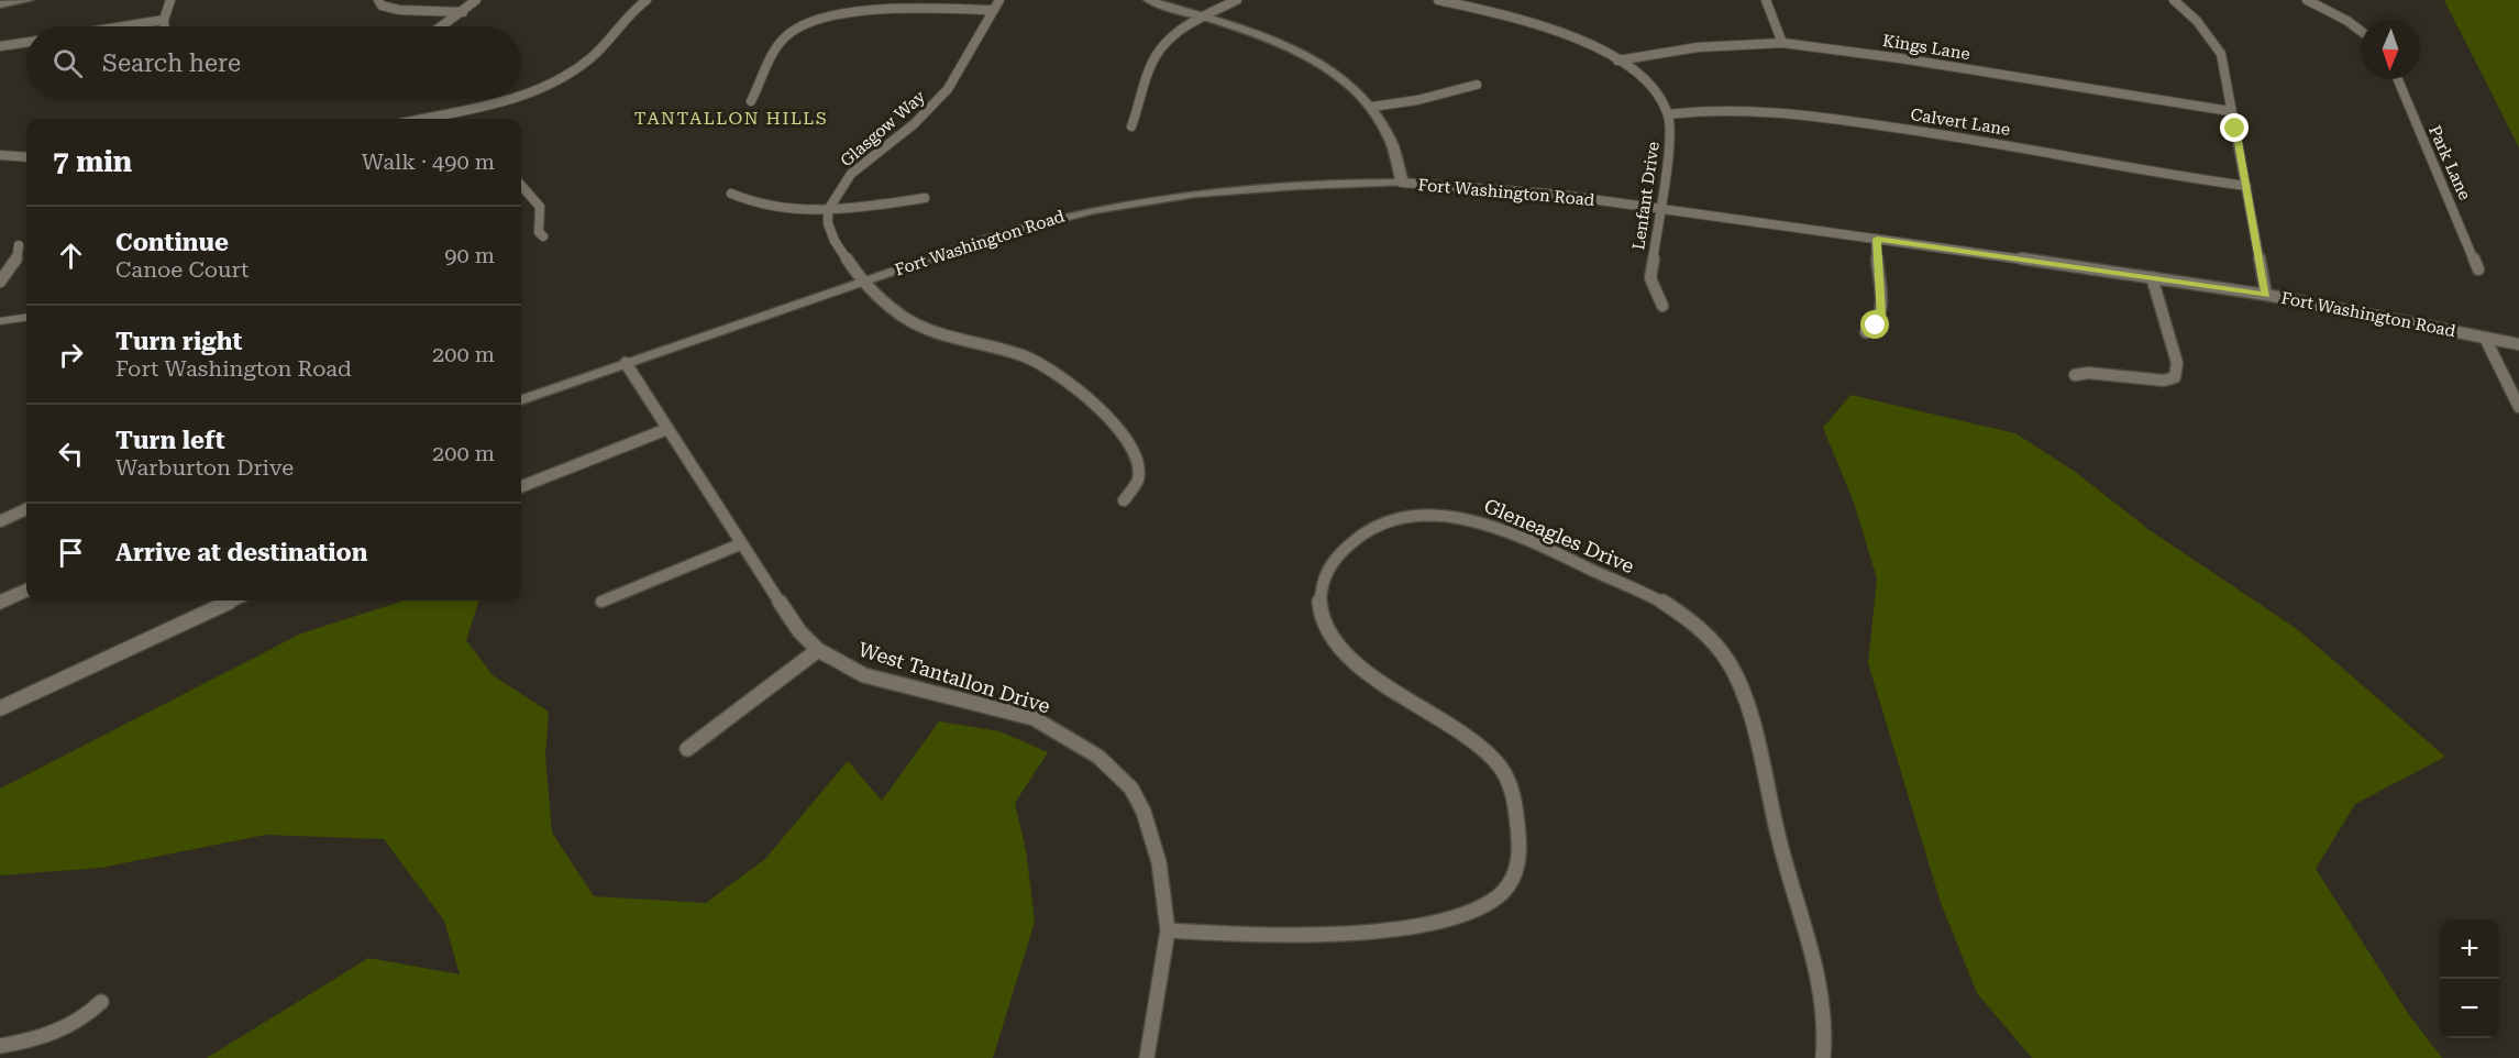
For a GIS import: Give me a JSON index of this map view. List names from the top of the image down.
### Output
{
  "streets": {
    "main road": ["Fort Washington Road"],
    "street": [
      "Kings Lane",
      "Calvert Lane",
      "Glasgow Way",
      "Park Lane",
      "Lenfant Drive",
      "Gleneagles Drive",
      "West Tantallon Drive"
    ]
  },
  "crossings": [
    ["Kings Lane", "Lenfant Drive"],
    ["Calvert Lane", "Lenfant Drive"],
    ["Fort Washington Road", "Lenfant Drive"],
    ["Fort Washington Road", "West Tantallon Drive"],
    ["Gleneagles Drive", "West Tantallon Drive"]
  ],
  "districts": ["TANTALLON HILLS"],
  "north": "bottom",
  "page": {
    "search": "Search here",
    "heading": ["7 min", "Walk · 490 m"],
    "list": [
      ["Continue", "Canoe Court", "90 m"],
      ["Turn right", "Fort Washington Road", "200 m"],
      ["Turn left", "Warburton Drive", "200 m"],
      "Arrive at destination"
    ],
    "map_buttons": ["+", "−"]
  }
}
